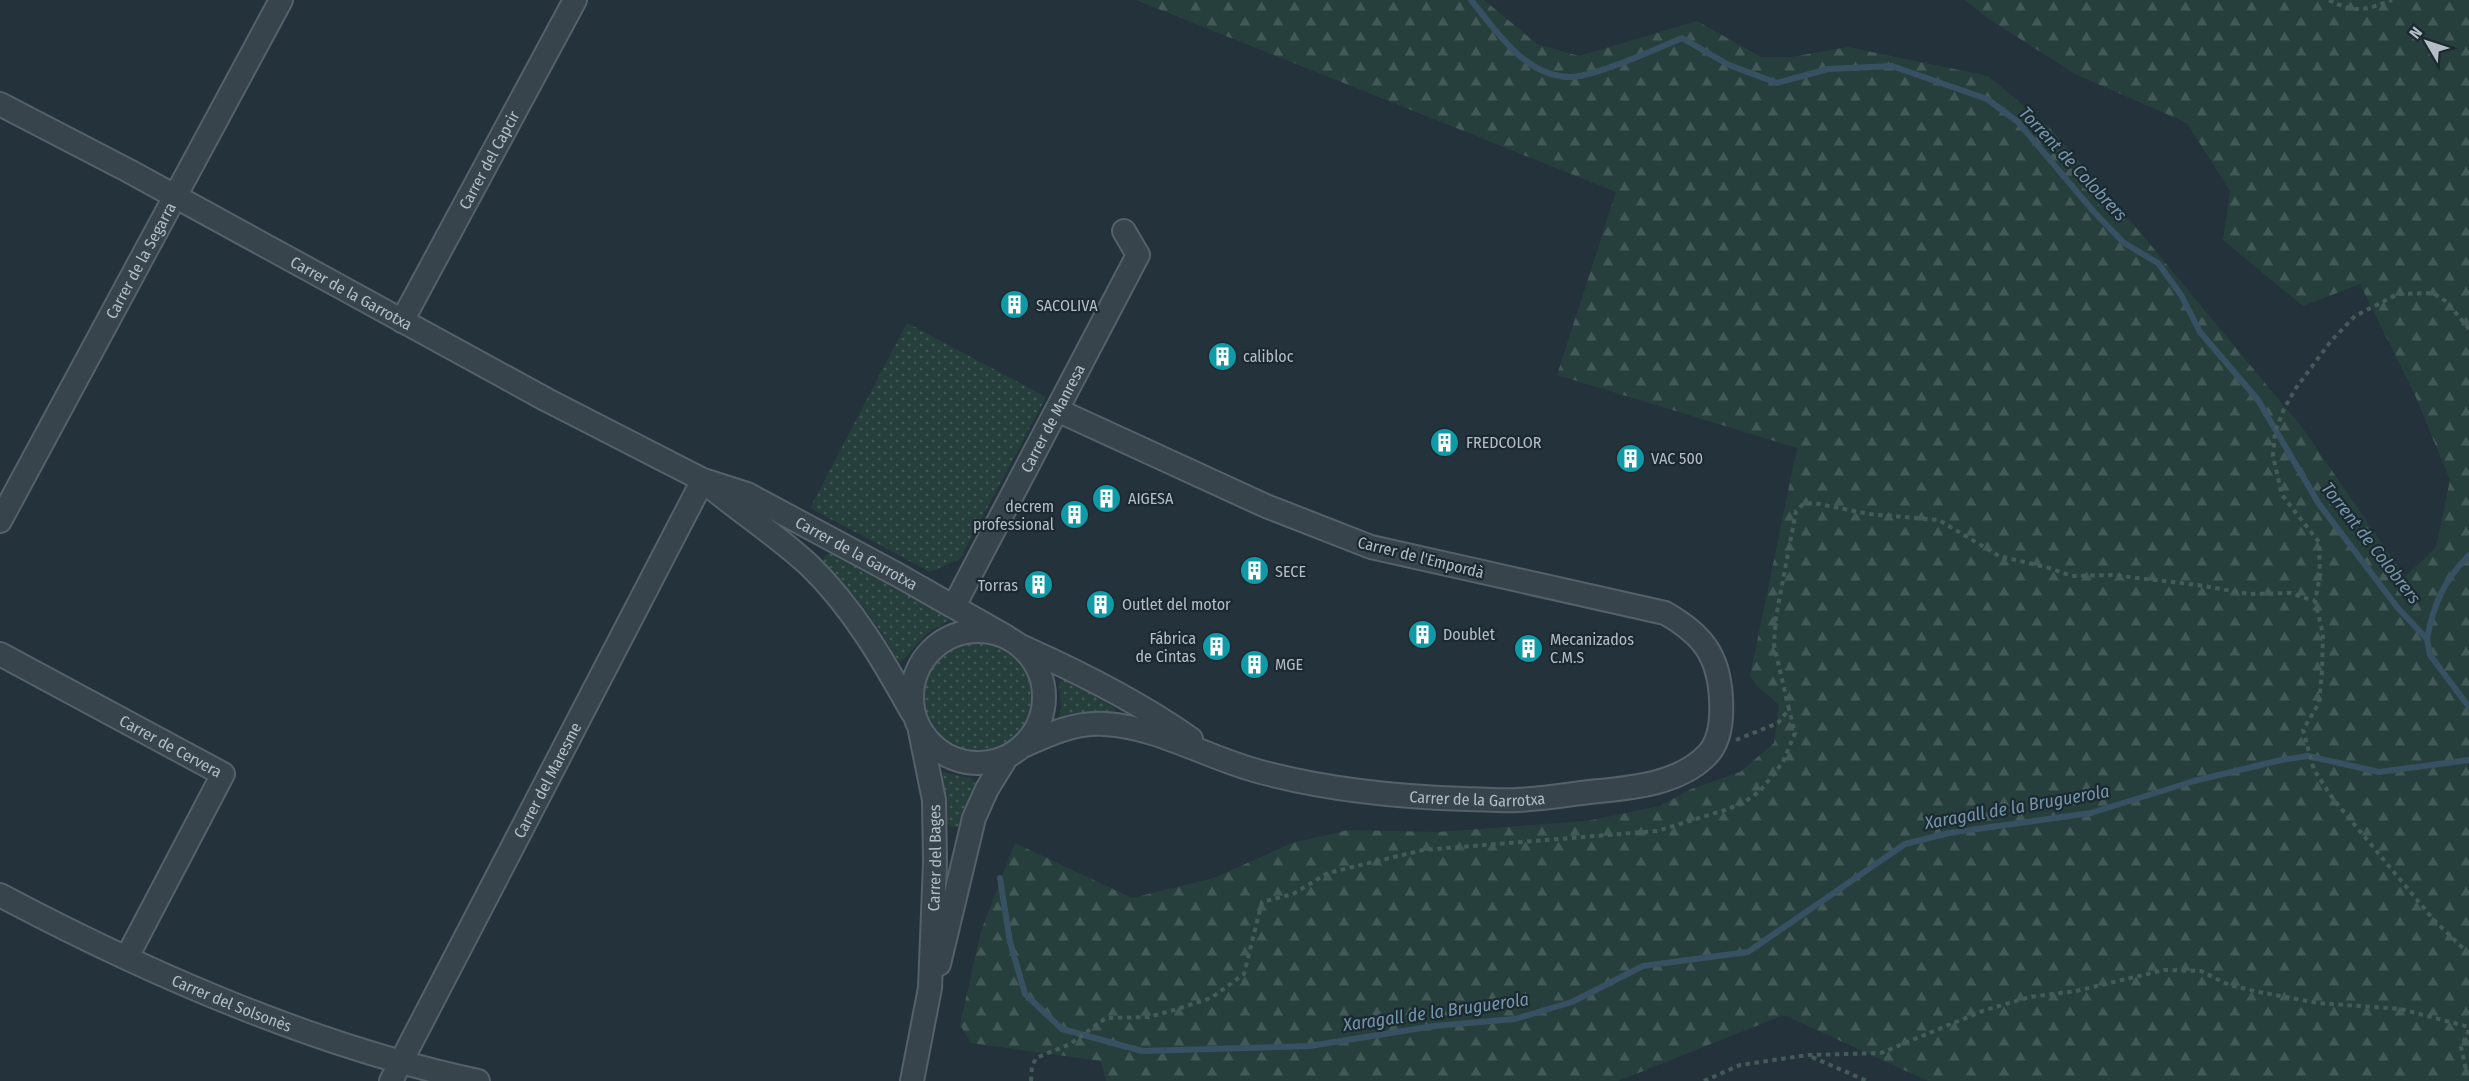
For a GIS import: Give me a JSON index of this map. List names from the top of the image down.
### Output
{
  "streets": {
    "street": [
      "Carrer del Capcir",
      "Carrer de la Segarra",
      "Carrer de la Garrotxa",
      "Carrer de Manresa",
      "Carrer de l'Empordà",
      "Carrer de Cervera",
      "Carrer del Maresme",
      "Carrer del Bages",
      "Carrer del Solsonès"
    ]
  },
  "crossings": [
    ["Carrer del Capcir", "Carrer de la Garrotxa"],
    ["Carrer de la Segarra", "Carrer de la Garrotxa"],
    ["Carrer de la Garrotxa", "Carrer de Manresa"],
    ["Carrer de la Garrotxa", "Carrer de l'Empordà"],
    ["Carrer de la Garrotxa", "Carrer del Maresme"],
    ["Carrer de la Garrotxa", "Carrer del Bages"],
    ["Carrer de Manresa", "Carrer de l'Empordà"],
    ["Carrer de Cervera", "Carrer del Solsonès"],
    ["Carrer del Maresme", "Carrer del Solsonès"]
  ],
  "water": ["Torrent de Colobrers", "Xaragall de la Bruguerola"],
  "places": {
    "building": [
      "SACOLIVA",
      "calibloc",
      "FREDCOLOR",
      "VAC 500",
      "AIGESA",
      "decrem professional",
      "SECE",
      "Torras",
      "Outlet del motor",
      "Doublet",
      "Fábrica de Cintas",
      "Mecanizados C.M.S",
      "MGE"
    ]
  },
  "north": "top left"
}
